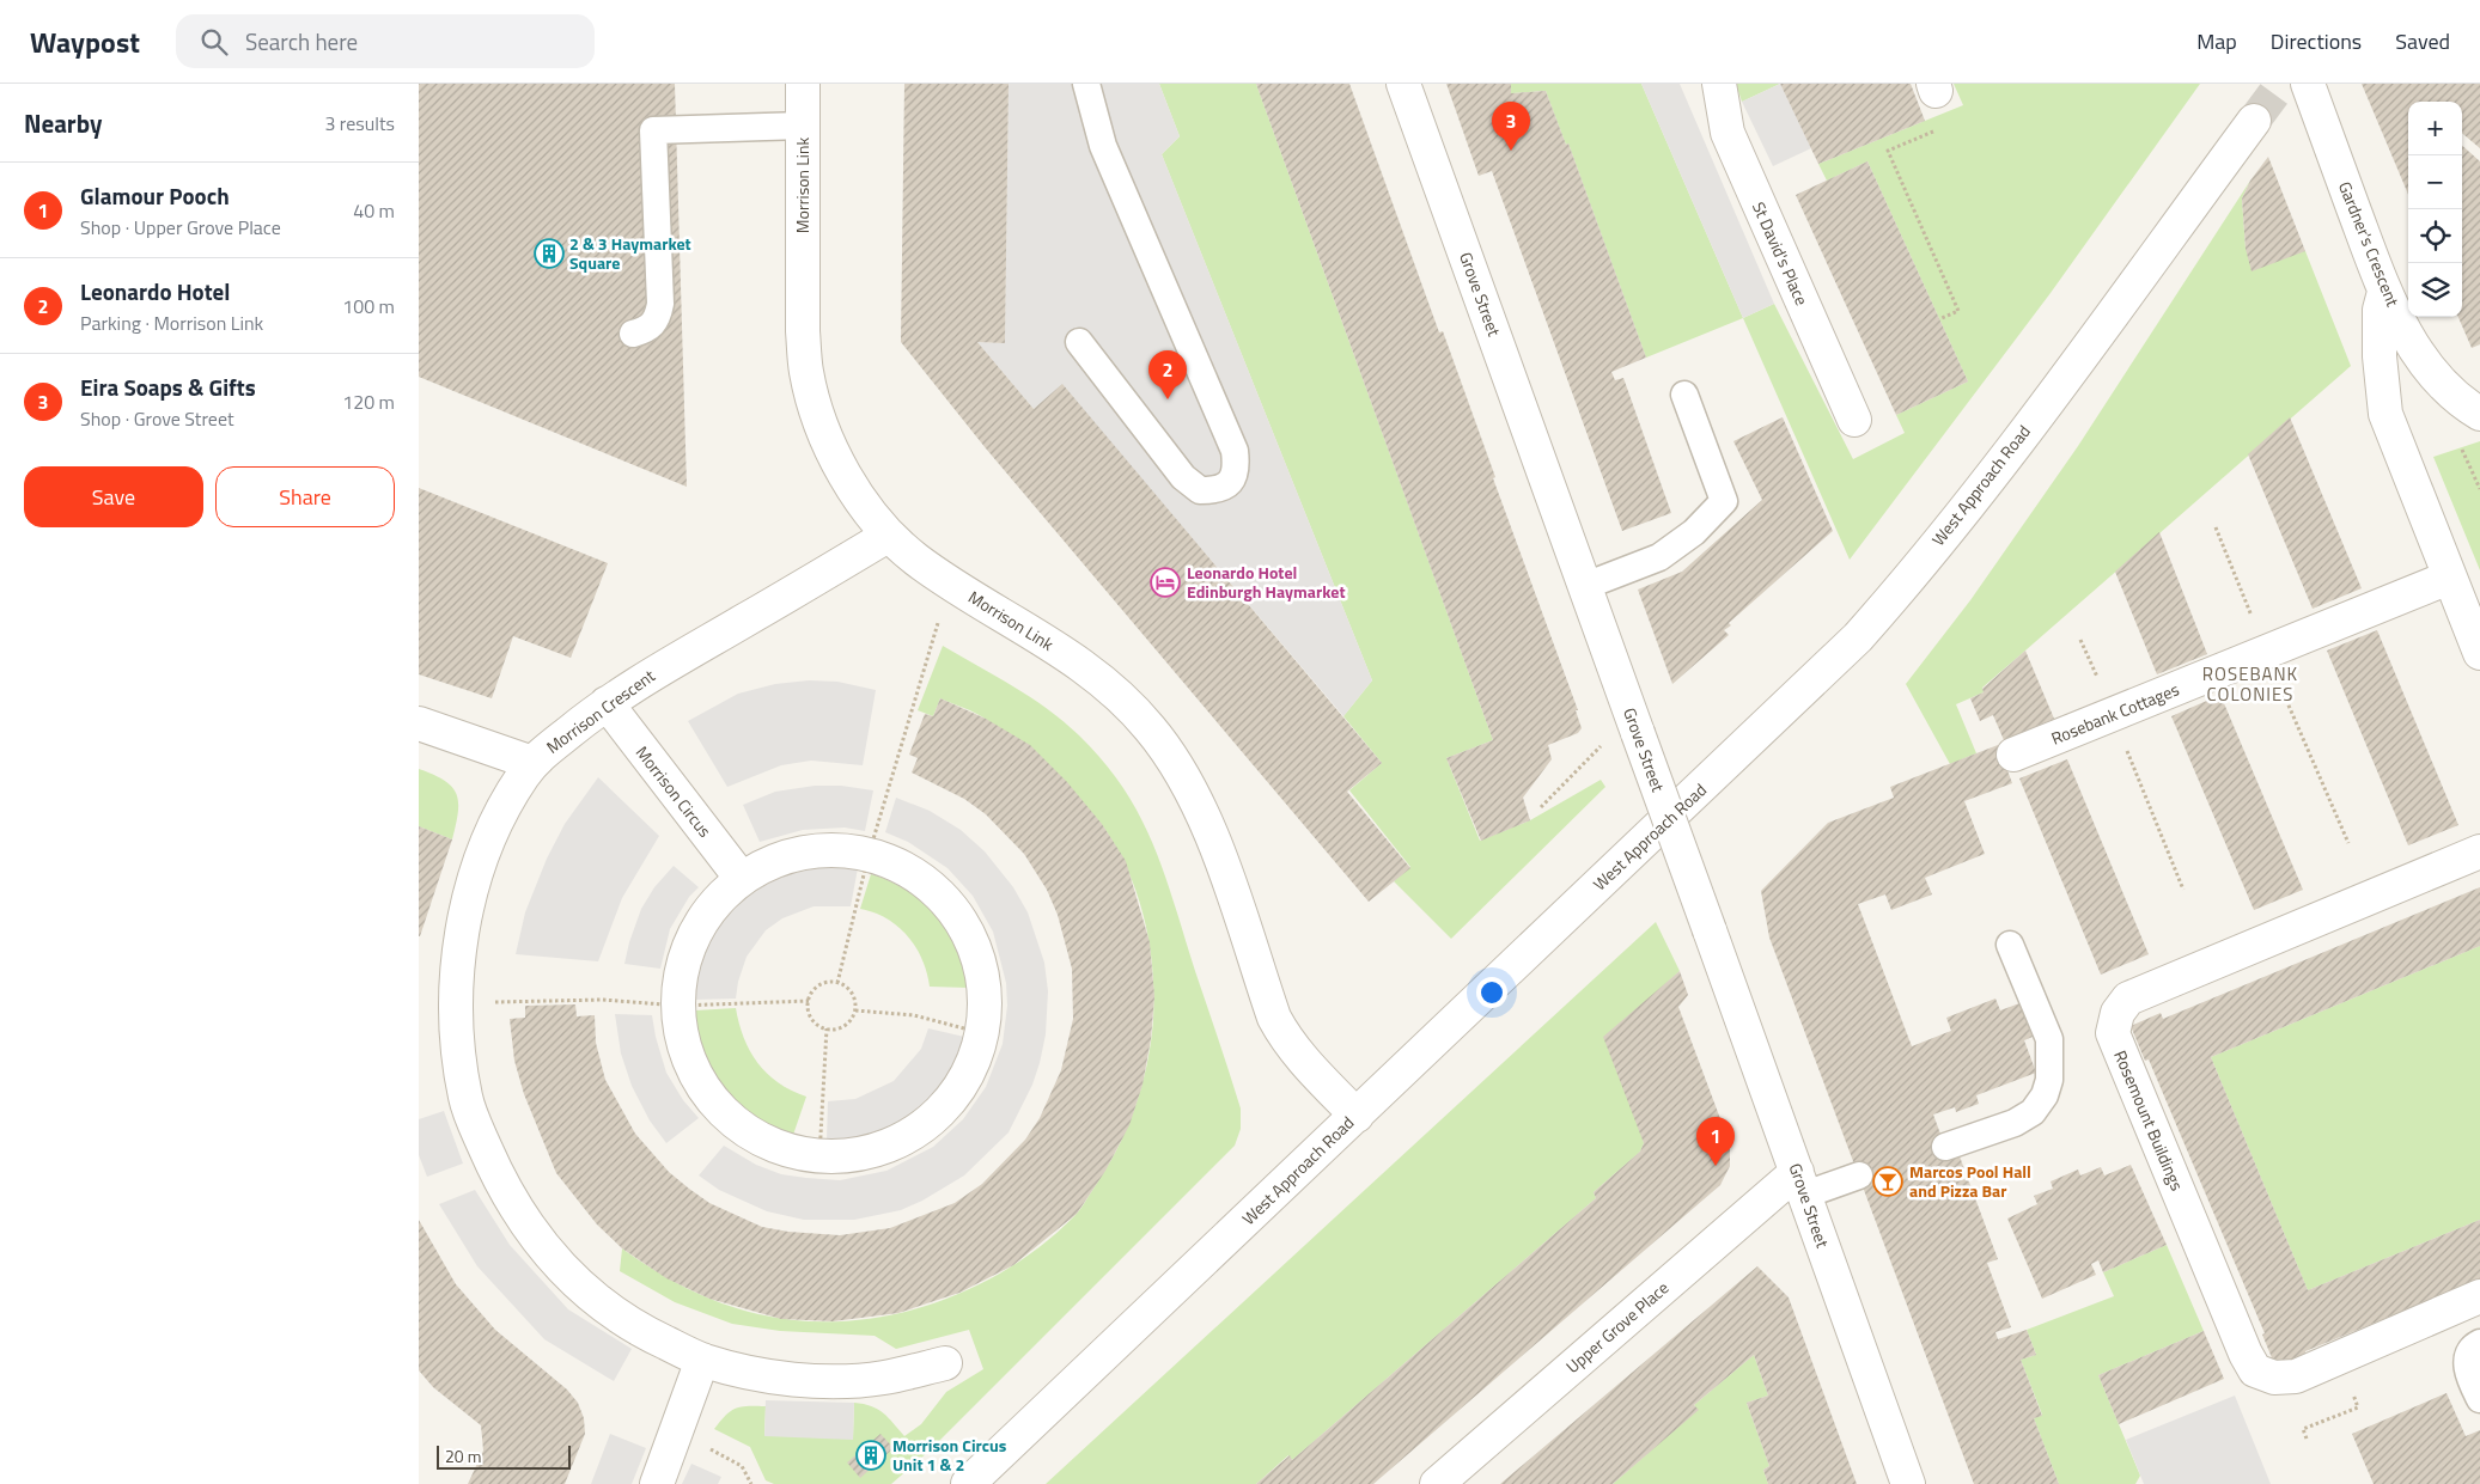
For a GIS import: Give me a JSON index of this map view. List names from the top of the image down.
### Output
{
  "streets": {
    "street": [
      "Morrison Link",
      "Gardner's Crescent",
      "St David's Place",
      "Grove Street",
      "West Approach Road",
      "Morrison Crescent",
      "Rosebank Cottages",
      "Morrison Circus",
      "Rosemount Buildings",
      "Upper Grove Place"
    ]
  },
  "crossings": [
    ["Morrison Link", "West Approach Road"],
    ["Morrison Link", "Morrison Crescent"],
    ["Grove Street", "Upper Grove Place"],
    ["Morrison Crescent", "Morrison Circus"]
  ],
  "districts": ["ROSEBANK COLONIES"],
  "places": {
    "building": ["2 & 3 Haymarket Square", "Morrison Circus Unit 1 & 2"],
    "hotel": ["Leonardo Hotel Edinburgh Haymarket"],
    "bar": ["Marcos Pool Hall and Pizza Bar"]
  },
  "scale_bar": "20 m",
  "page": {
    "header": "Waypost",
    "search": "Search here",
    "nav": ["Map", "Directions", "Saved"],
    "heading": ["Nearby", "3 results"],
    "map_buttons": ["+", "−"],
    "pins": ["3", "2", "1"],
    "list": [
      {
        "mark": "1",
        "name": "Glamour Pooch",
        "note": "Shop · Upper Grove Place",
        "value": "40 m"
      },
      {
        "mark": "2",
        "name": "Leonardo Hotel",
        "note": "Parking · Morrison Link",
        "value": "100 m"
      },
      {
        "mark": "3",
        "name": "Eira Soaps & Gifts",
        "note": "Shop · Grove Street",
        "value": "120 m"
      }
    ],
    "buttons": ["Save", "Share"],
    "scale": "20 m"
  }
}
